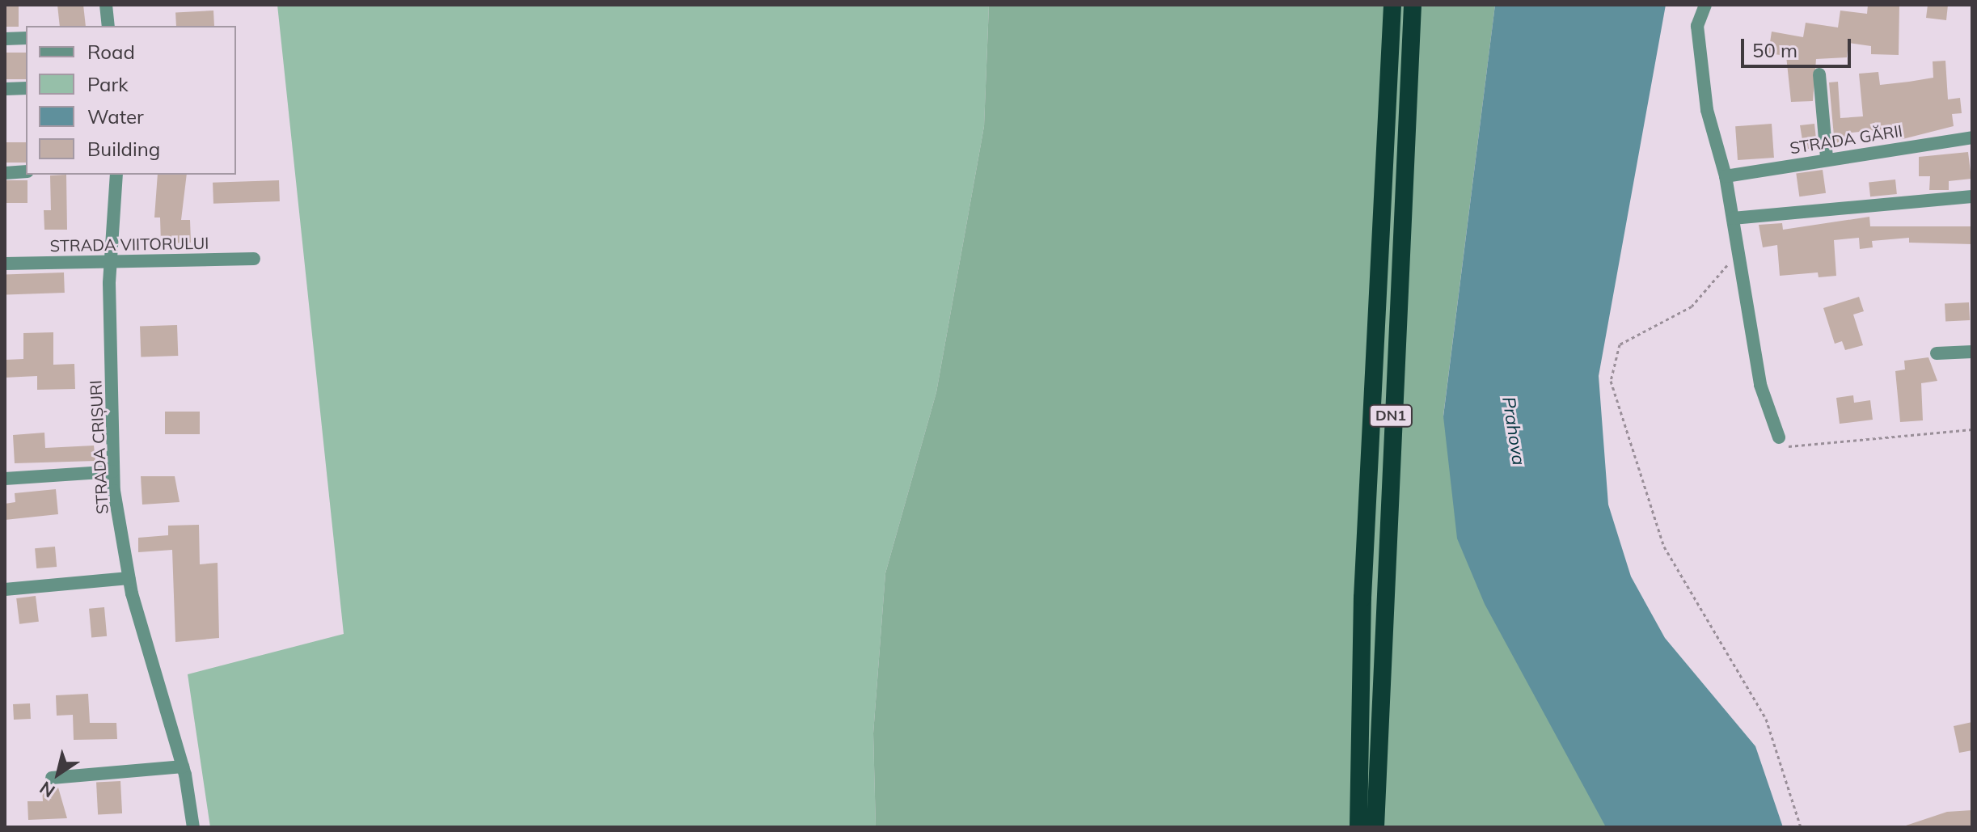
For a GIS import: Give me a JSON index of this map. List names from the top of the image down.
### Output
{
  "streets": {
    "highway": ["DN1"],
    "street": ["STRADA GĂRII", "STRADA VIITORULUI", "STRADA CRIȘURI"]
  },
  "crossings": [
    ["STRADA VIITORULUI", "STRADA CRIȘURI"]
  ],
  "water": ["Prahova"],
  "legend": [
    "Road",
    "Park",
    "Water",
    "Building"
  ],
  "scale_bar": "50 m",
  "north": "bottom left"
}
